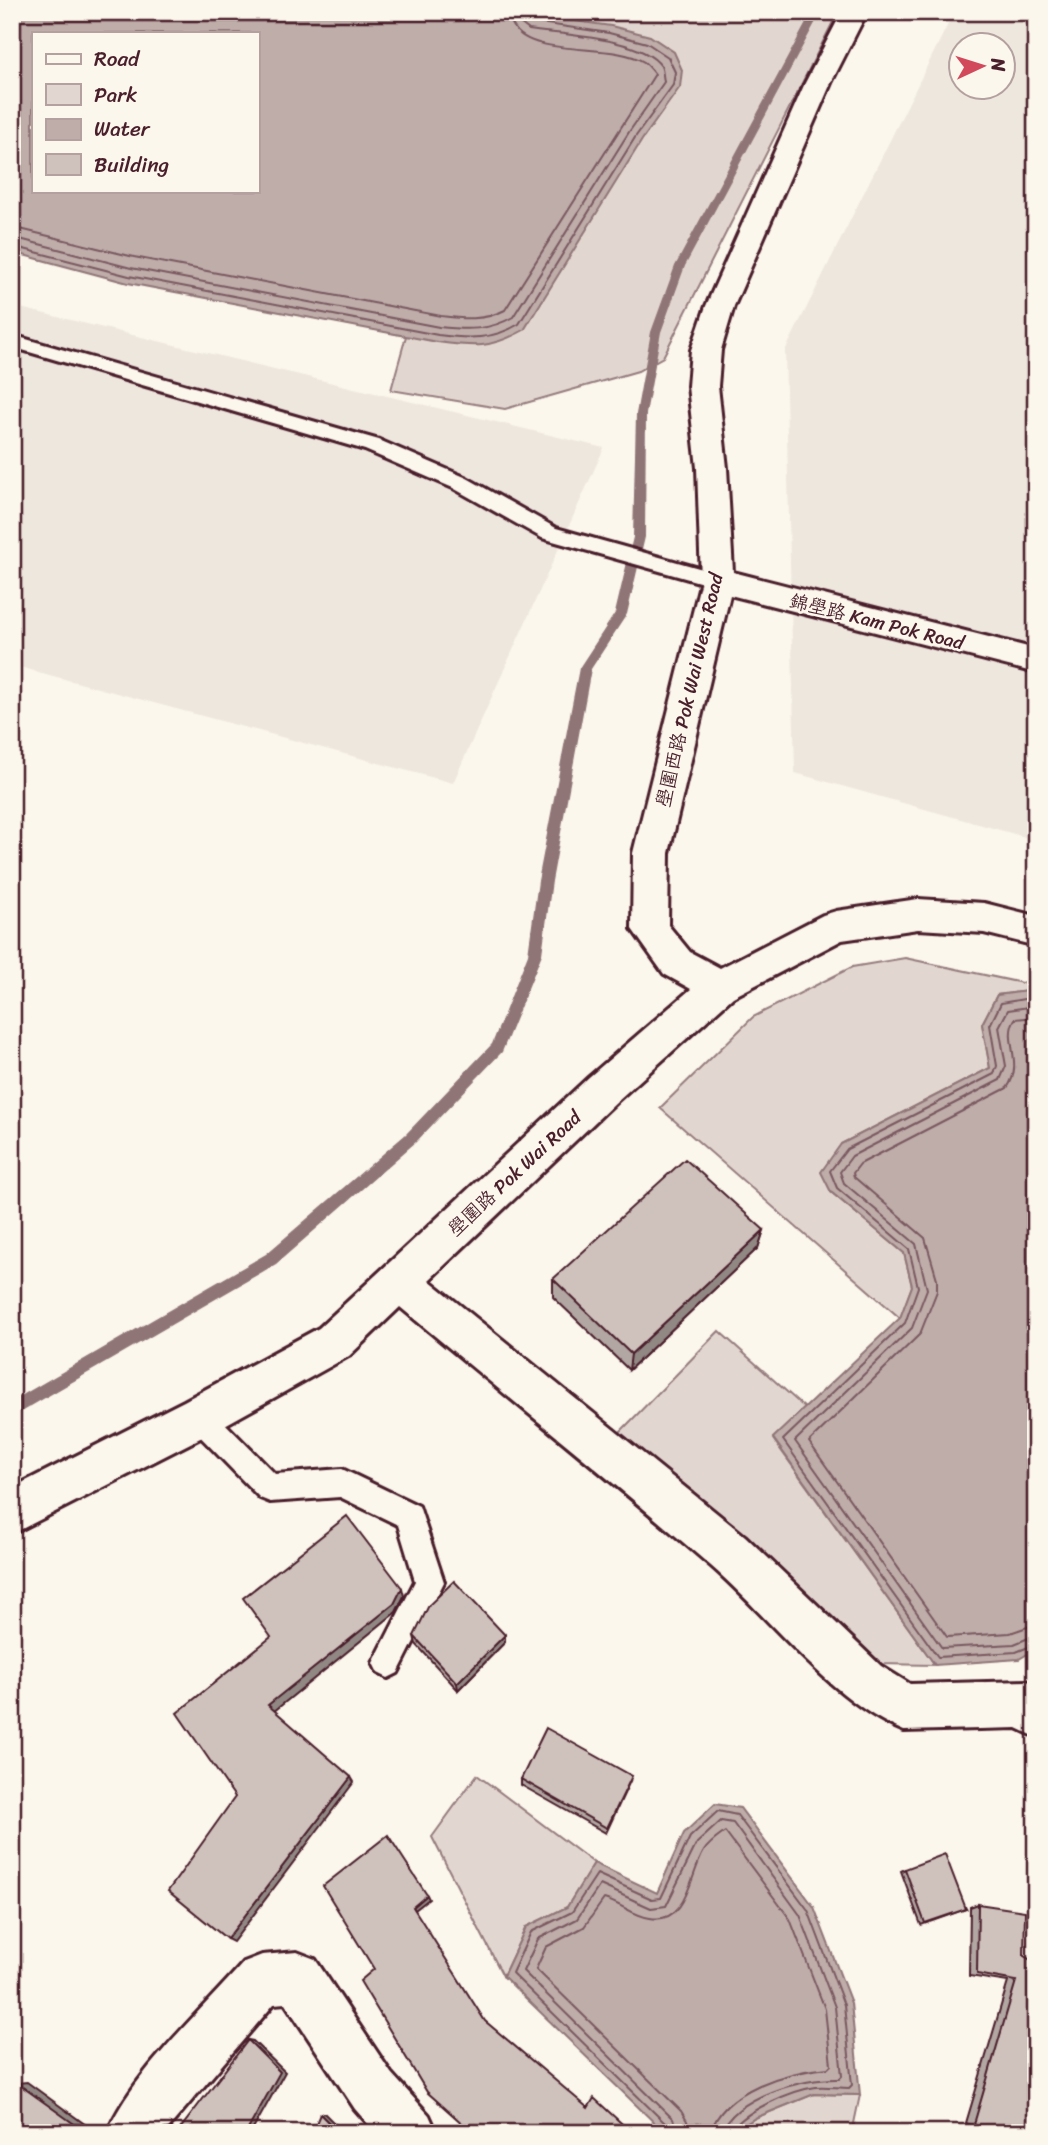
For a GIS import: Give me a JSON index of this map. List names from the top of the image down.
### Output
{
  "streets": {
    "street": ["錦壆路 Kam Pok Road", "壆圍西路 Pok Wai West Road", "壆圍路 Pok Wai Road"]
  },
  "crossings": [
    ["錦壆路 Kam Pok Road", "壆圍西路 Pok Wai West Road"],
    ["壆圍西路 Pok Wai West Road", "壆圍路 Pok Wai Road"]
  ],
  "legend": [
    "Road",
    "Park",
    "Water",
    "Building"
  ],
  "north": "right"
}
